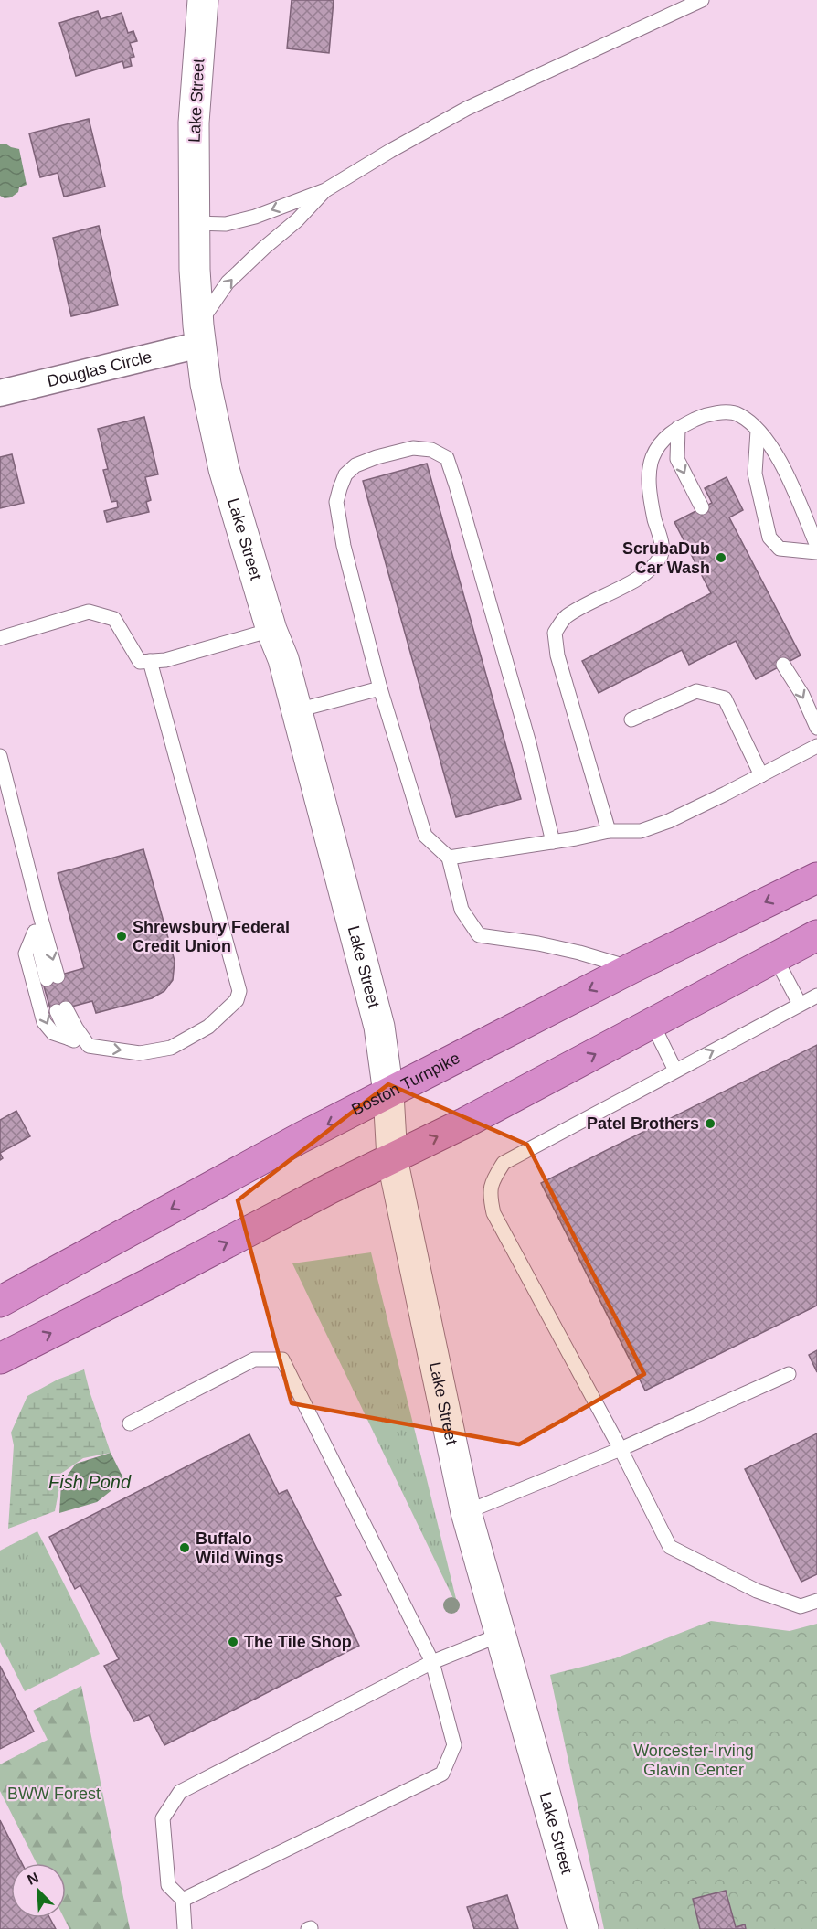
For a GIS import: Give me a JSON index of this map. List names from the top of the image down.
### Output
{
  "streets": {
    "highway": ["Boston Turnpike"],
    "street": ["Lake Street", "Douglas Circle"]
  },
  "crossings": [
    ["Lake Street", "Douglas Circle"],
    ["Lake Street", "Boston Turnpike"]
  ],
  "water": ["Fish Pond"],
  "parks": ["Worcester-Irving Glavin Center", "BWW Forest"],
  "places": [
    "ScrubaDub Car Wash",
    "Shrewsbury Federal Credit Union",
    "Patel Brothers",
    "Buffalo Wild Wings",
    "The Tile Shop"
  ],
  "north": "top left"
}
